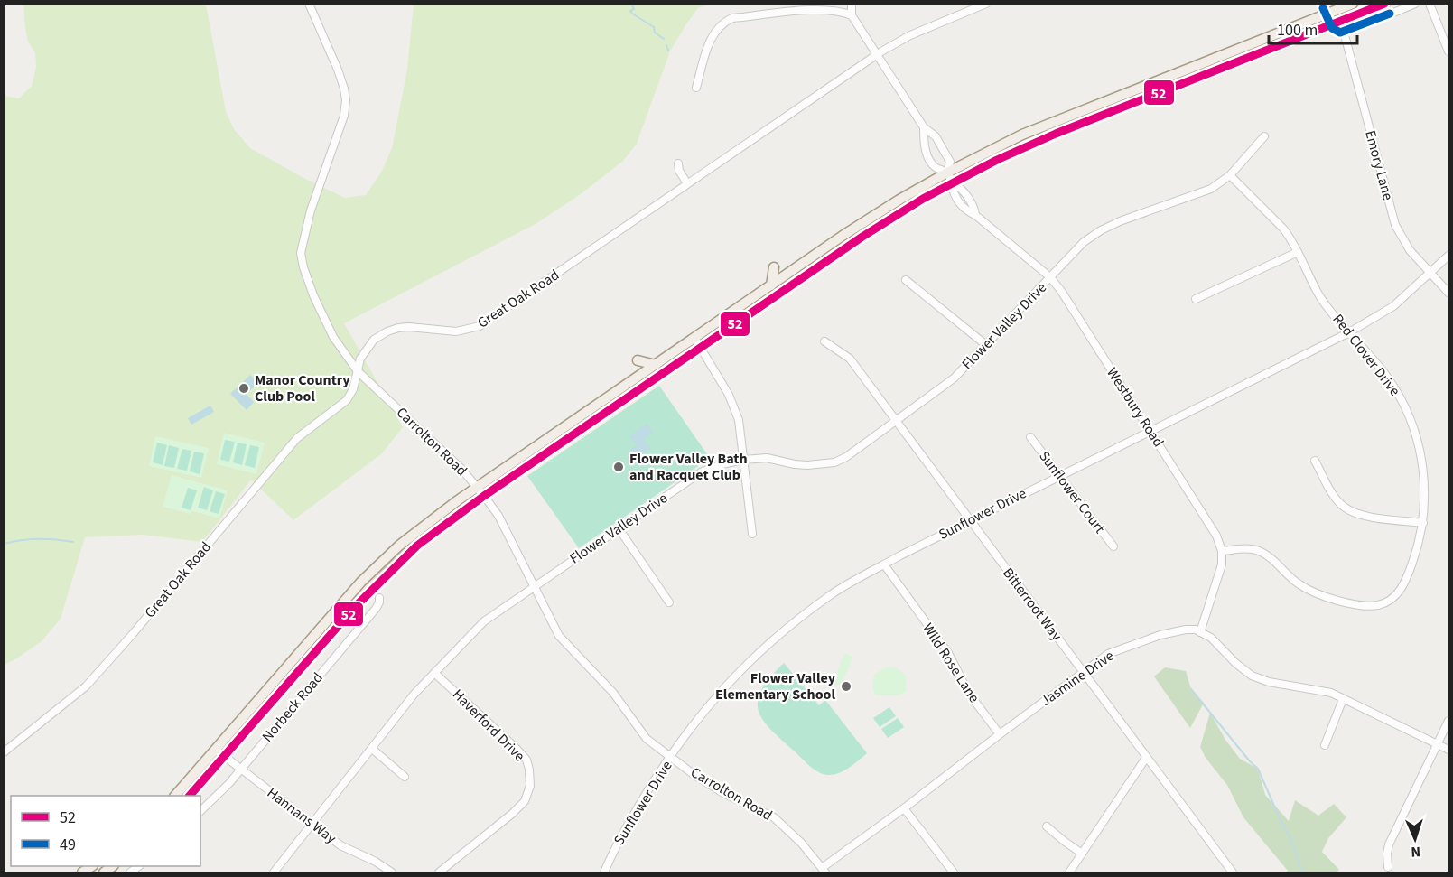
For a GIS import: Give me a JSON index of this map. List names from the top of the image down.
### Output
{
  "streets": {
    "main road": ["Norbeck Road"],
    "street": [
      "Emory Lane",
      "Great Oak Road",
      "Flower Valley Drive",
      "Red Clover Drive",
      "Westbury Road",
      "Carrolton Road",
      "Sunflower Court",
      "Sunflower Drive",
      "Bitterroot Way",
      "Wild Rose Lane",
      "Jasmine Drive",
      "Haverford Drive",
      "Hannans Way"
    ]
  },
  "crossings": [
    ["Emory Lane", "Sunflower Drive"],
    ["Emory Lane", "Norbeck Road"],
    ["Great Oak Road", "Westbury Road"],
    ["Great Oak Road", "Carrolton Road"],
    ["Flower Valley Drive", "Red Clover Drive"],
    ["Flower Valley Drive", "Westbury Road"],
    ["Flower Valley Drive", "Carrolton Road"],
    ["Flower Valley Drive", "Bitterroot Way"],
    ["Flower Valley Drive", "Haverford Drive"],
    ["Flower Valley Drive", "Hannans Way"],
    ["Red Clover Drive", "Westbury Road"],
    ["Red Clover Drive", "Sunflower Drive"],
    ["Westbury Road", "Sunflower Drive"],
    ["Westbury Road", "Norbeck Road"],
    ["Carrolton Road", "Sunflower Drive"],
    ["Carrolton Road", "Jasmine Drive"],
    ["Carrolton Road", "Norbeck Road"],
    ["Sunflower Court", "Sunflower Drive"],
    ["Sunflower Drive", "Bitterroot Way"],
    ["Sunflower Drive", "Wild Rose Lane"],
    ["Bitterroot Way", "Jasmine Drive"],
    ["Wild Rose Lane", "Jasmine Drive"],
    ["Norbeck Road", "Hannans Way"]
  ],
  "places": ["Manor Country Club Pool", "Flower Valley Bath and Racquet Club", "Flower Valley Elementary School"],
  "lines": ["transit line 52", "transit line 49"],
  "legend": ["52", "49"],
  "scale_bar": "100 m",
  "north": "bottom"
}
